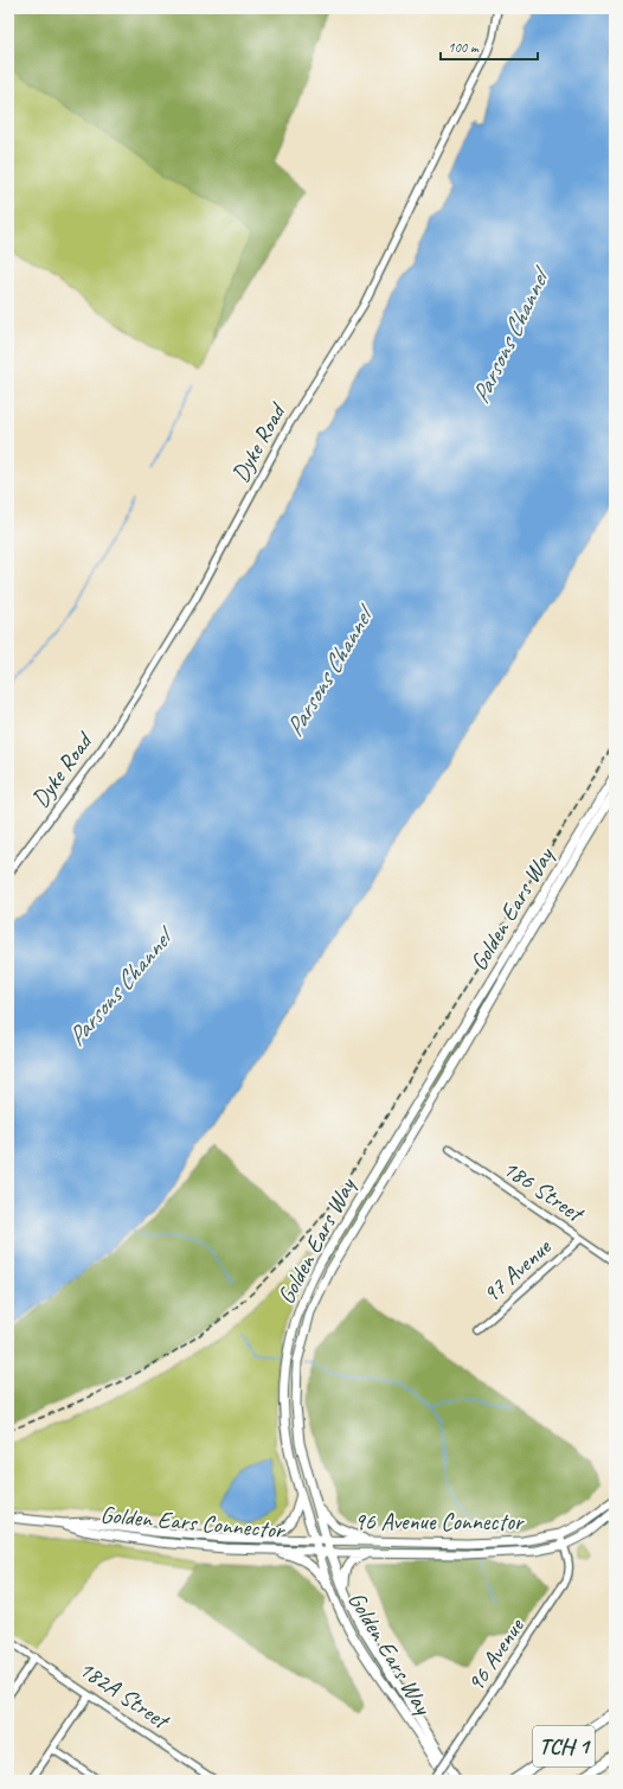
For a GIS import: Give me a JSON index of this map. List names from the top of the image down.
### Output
{
  "streets": {
    "highway": ["TCH 1"],
    "main road": ["Golden Ears Way", "96 Avenue Connector", "Golden Ears Connector"],
    "street": [
      "Dyke Road",
      "186 Street",
      "97 Avenue",
      "96 Avenue",
      "182A Street"
    ]
  },
  "crossings": [
    ["Golden Ears Way", "96 Avenue Connector"],
    ["Golden Ears Way", "Golden Ears Connector"],
    ["186 Street", "97 Avenue"],
    ["96 Avenue Connector", "Golden Ears Connector"],
    ["96 Avenue Connector", "96 Avenue"]
  ],
  "water": ["Parsons Channel"],
  "scale_bar": "100 m"
}
